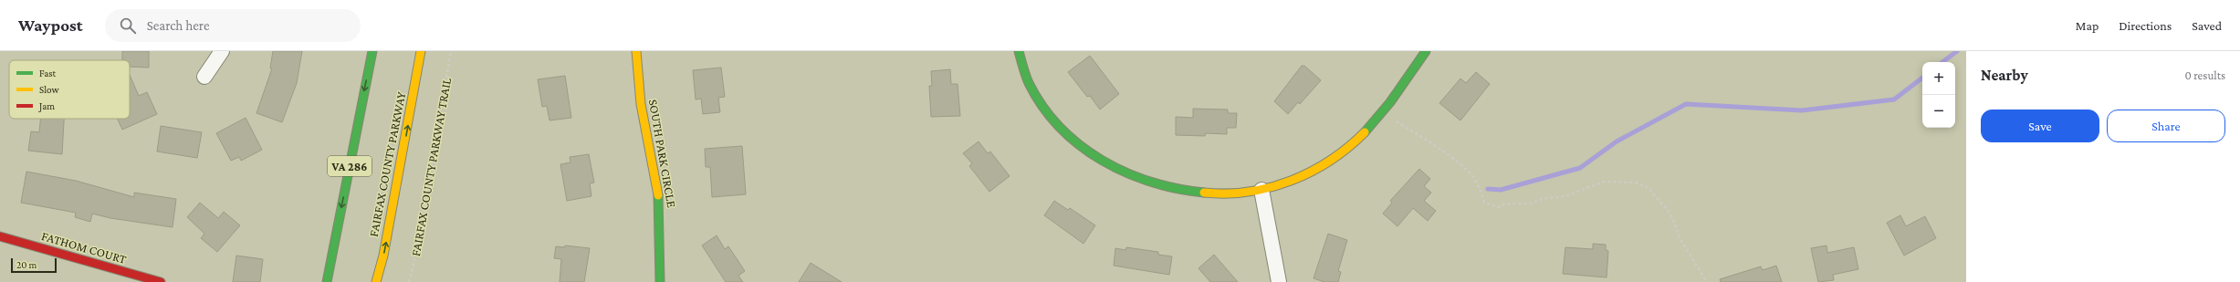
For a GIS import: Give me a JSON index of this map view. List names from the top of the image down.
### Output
{
  "streets": {
    "main road": [
      "SOUTH PARK CIRCLE",
      "FAIRFAX COUNTY PARKWAY",
      "VA 286",
      "FATHOM COURT"
    ],
    "path": ["FAIRFAX COUNTY PARKWAY TRAIL"]
  },
  "legend": ["Fast", "Slow", "Jam"],
  "scale_bar": "20 m",
  "page": {
    "header": "Waypost",
    "search": "Search here",
    "nav": ["Map", "Directions", "Saved"],
    "heading": ["Nearby", "0 results"],
    "map_buttons": ["+", "−"],
    "buttons": ["Save", "Share"],
    "scale": "20 m"
  }
}
